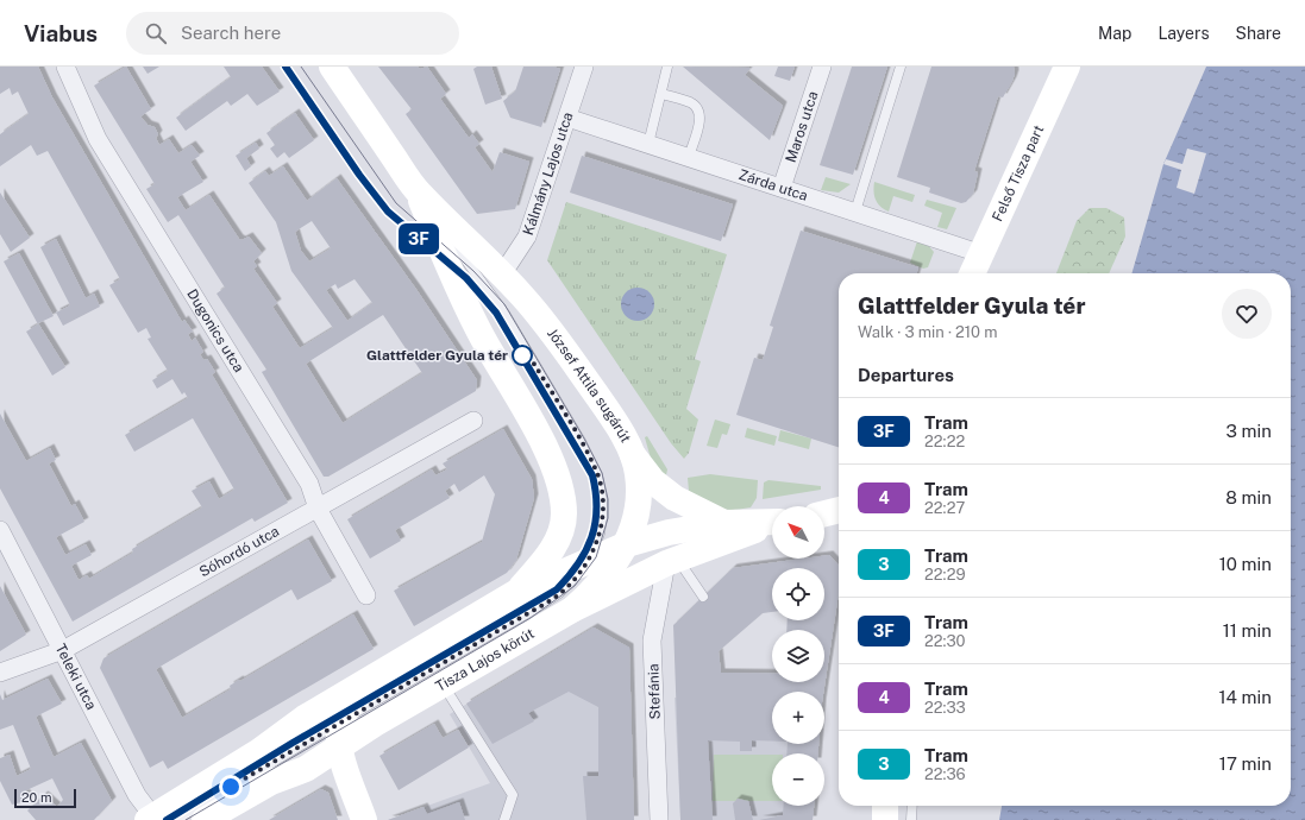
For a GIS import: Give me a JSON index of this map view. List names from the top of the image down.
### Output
{
  "streets": {
    "street": [
      "Maros utca",
      "Felső Tisza part",
      "Kálmány Lajos utca",
      "Zárda utca",
      "Dugonics utca",
      "József Attila sugárút",
      "Sóhordó utca",
      "Tisza Lajos körút",
      "Teleki utca",
      "Stefánia"
    ]
  },
  "crossings": [
    ["Maros utca", "Zárda utca"],
    ["Felső Tisza part", "Zárda utca"],
    ["Kálmány Lajos utca", "Zárda utca"],
    ["Kálmány Lajos utca", "József Attila sugárút"],
    ["Dugonics utca", "Sóhordó utca"],
    ["József Attila sugárút", "Tisza Lajos körút"],
    ["Sóhordó utca", "Teleki utca"],
    ["Tisza Lajos körút", "Teleki utca"],
    ["Tisza Lajos körút", "Stefánia"]
  ],
  "places": ["Glattfelder Gyula tér"],
  "lines": ["tram line 3F"],
  "scale_bar": "20 m",
  "north": "top left",
  "page": {
    "header": "Viabus",
    "search": "Search here",
    "nav": ["Map", "Layers", "Share"],
    "on_map": "3F",
    "heading": [
      ["Glattfelder Gyula tér", "Walk · 3 min · 210 m"],
      "Departures"
    ],
    "list": [
      {
        "mark": "3F",
        "name": "Tram",
        "note": "22:22",
        "value": "3 min"
      },
      {
        "mark": "4",
        "name": "Tram",
        "note": "22:27",
        "value": "8 min"
      },
      {
        "mark": "3",
        "name": "Tram",
        "note": "22:29",
        "value": "10 min"
      },
      {
        "mark": "3F",
        "name": "Tram",
        "note": "22:30",
        "value": "11 min"
      },
      {
        "mark": "4",
        "name": "Tram",
        "note": "22:33",
        "value": "14 min"
      },
      {
        "mark": "3",
        "name": "Tram",
        "note": "22:36",
        "value": "17 min"
      }
    ],
    "map_buttons": ["+", "−"],
    "scale": "20 m"
  }
}
